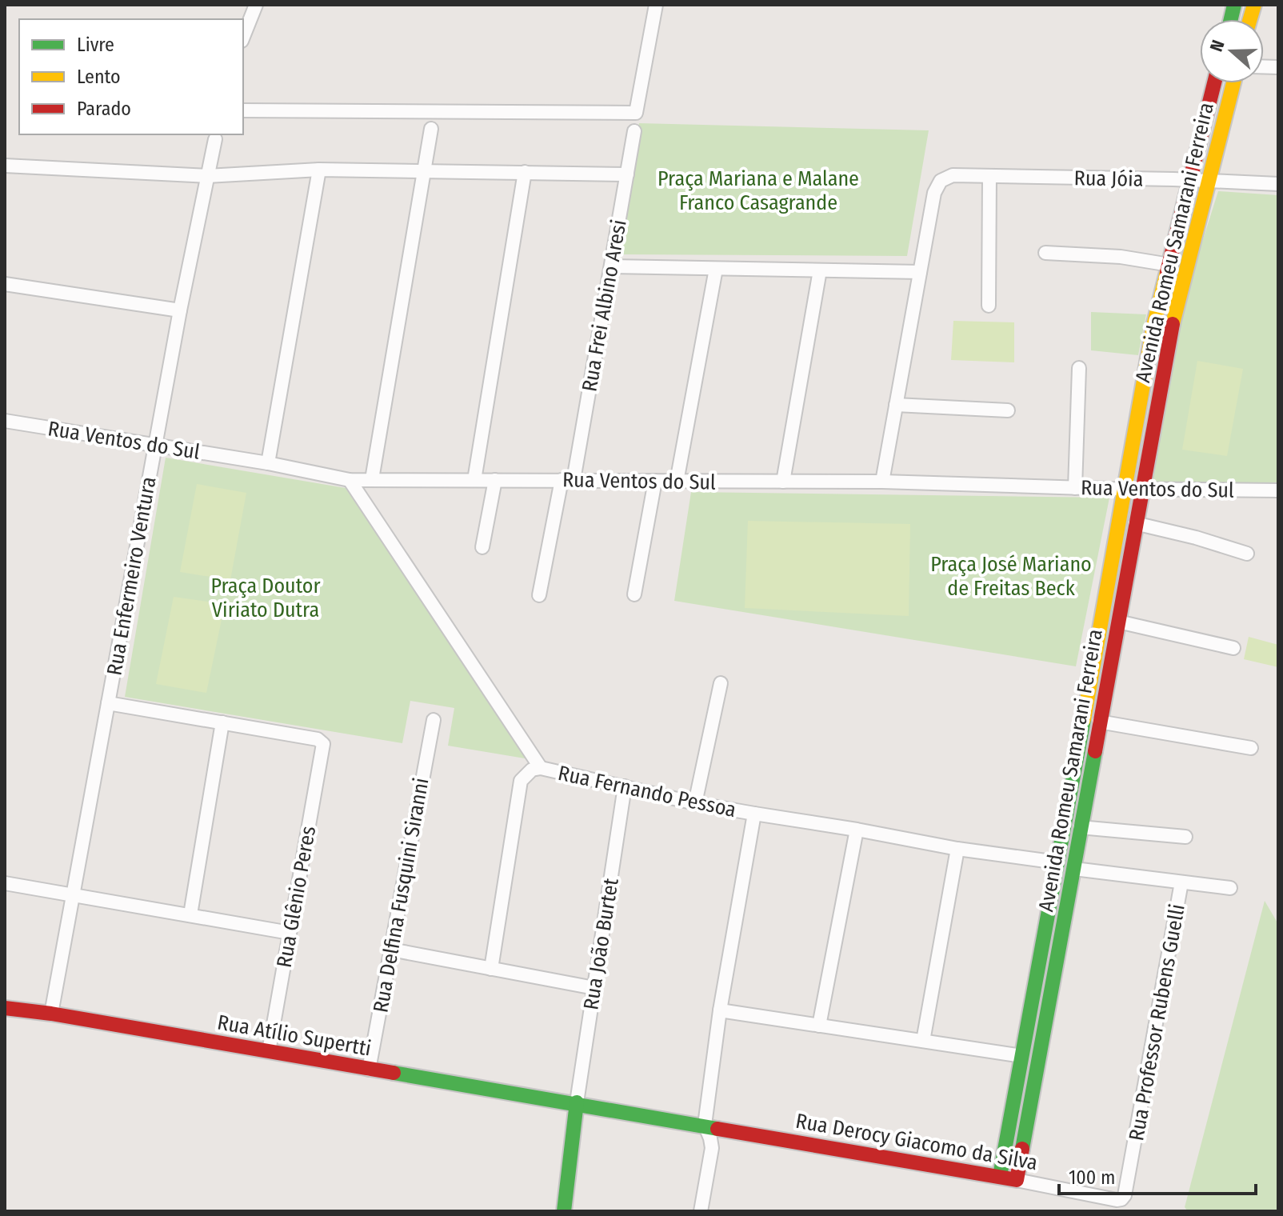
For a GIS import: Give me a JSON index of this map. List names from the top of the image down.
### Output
{
  "streets": {
    "street": [
      "Rua Jóia",
      "Avenida Romeu Samarani Ferreira",
      "Rua Frei Albino Aresi",
      "Rua Ventos do Sul",
      "Rua Enfermeiro Ventura",
      "Rua Fernando Pessoa",
      "Rua Delfina Fusquini Siranni",
      "Rua Glênio Peres",
      "Rua João Burtet",
      "Rua Professor Rubens Guelli",
      "Rua Atílio Supertti",
      "Rua Derocy Giacomo da Silva"
    ]
  },
  "crossings": [
    ["Rua Jóia", "Avenida Romeu Samarani Ferreira"],
    ["Avenida Romeu Samarani Ferreira", "Rua Ventos do Sul"],
    ["Avenida Romeu Samarani Ferreira", "Rua Fernando Pessoa"],
    ["Avenida Romeu Samarani Ferreira", "Rua Derocy Giacomo da Silva"],
    ["Rua Frei Albino Aresi", "Rua Ventos do Sul"],
    ["Rua Ventos do Sul", "Rua Enfermeiro Ventura"],
    ["Rua Ventos do Sul", "Rua Fernando Pessoa"],
    ["Rua Enfermeiro Ventura", "Rua Atílio Supertti"],
    ["Rua Fernando Pessoa", "Rua João Burtet"],
    ["Rua Delfina Fusquini Siranni", "Rua Atílio Supertti"],
    ["Rua Glênio Peres", "Rua Atílio Supertti"],
    ["Rua João Burtet", "Rua Atílio Supertti"],
    ["Rua Professor Rubens Guelli", "Rua Derocy Giacomo da Silva"],
    ["Rua Atílio Supertti", "Rua Derocy Giacomo da Silva"]
  ],
  "parks": ["Praça Mariana e Malane Franco Casagrande", "Praça José Mariano de Freitas Beck", "Praça Doutor Viriato Dutra"],
  "legend": ["Livre", "Lento", "Parado"],
  "scale_bar": "100 m",
  "north": "left"
}
